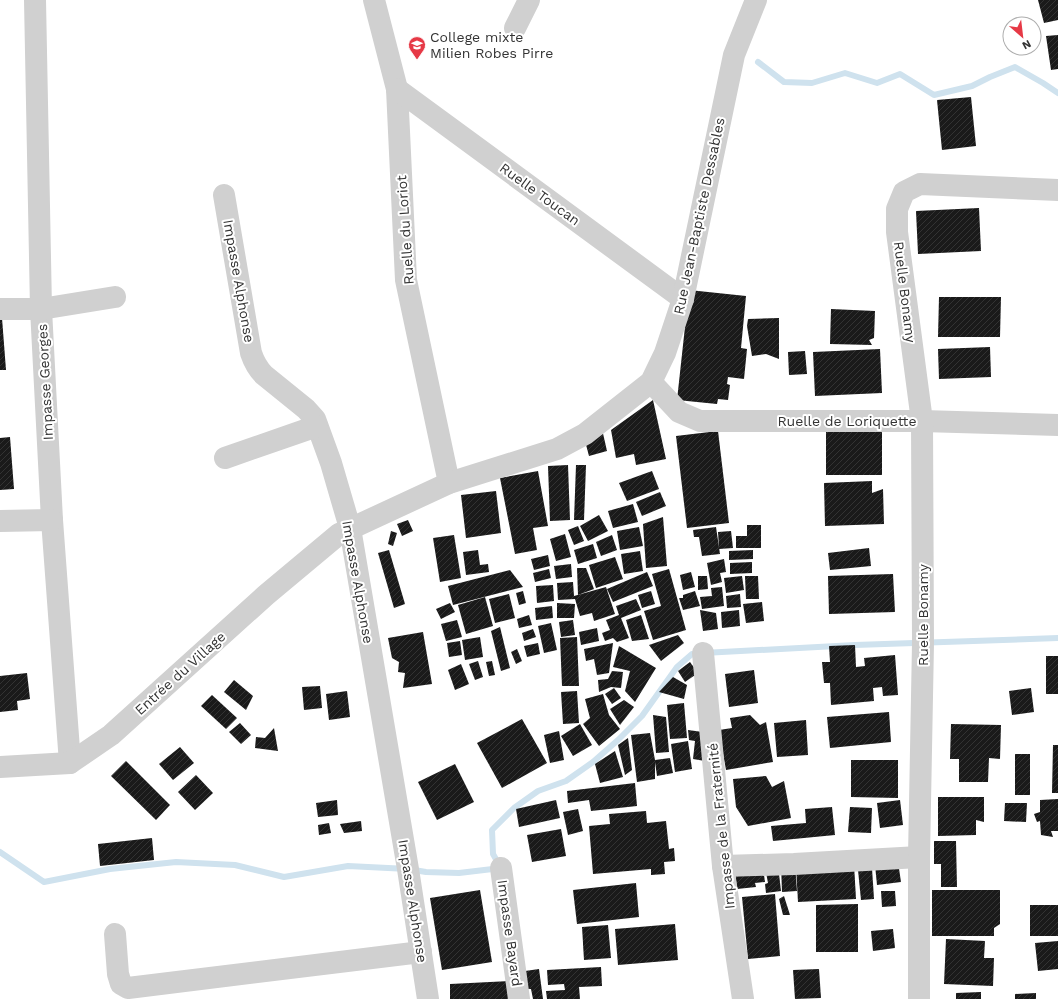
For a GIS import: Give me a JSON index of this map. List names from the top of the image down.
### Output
{
  "streets": {
    "street": [
      "Ruelle Toucan",
      "Rue Jean-Baptiste Dessables",
      "Ruelle du Loriot",
      "Impasse Alphonse",
      "Ruelle Bonamy",
      "Impasse Georges",
      "Ruelle de Loriquette",
      "Entrée du Village",
      "Impasse de la Fraternité",
      "Impasse Bayard"
    ]
  },
  "crossings": [
    ["Ruelle Toucan", "Rue Jean-Baptiste Dessables"],
    ["Ruelle Toucan", "Ruelle du Loriot"],
    ["Rue Jean-Baptiste Dessables", "Ruelle du Loriot"],
    ["Rue Jean-Baptiste Dessables", "Impasse Alphonse"],
    ["Rue Jean-Baptiste Dessables", "Ruelle de Loriquette"],
    ["Rue Jean-Baptiste Dessables", "Entrée du Village"],
    ["Impasse Alphonse", "Entrée du Village"],
    ["Ruelle Bonamy", "Ruelle de Loriquette"],
    ["Impasse Georges", "Entrée du Village"]
  ],
  "places": {
    "school or university": ["College mixte Milien Robes Pirre"]
  },
  "north": "bottom right"
}
